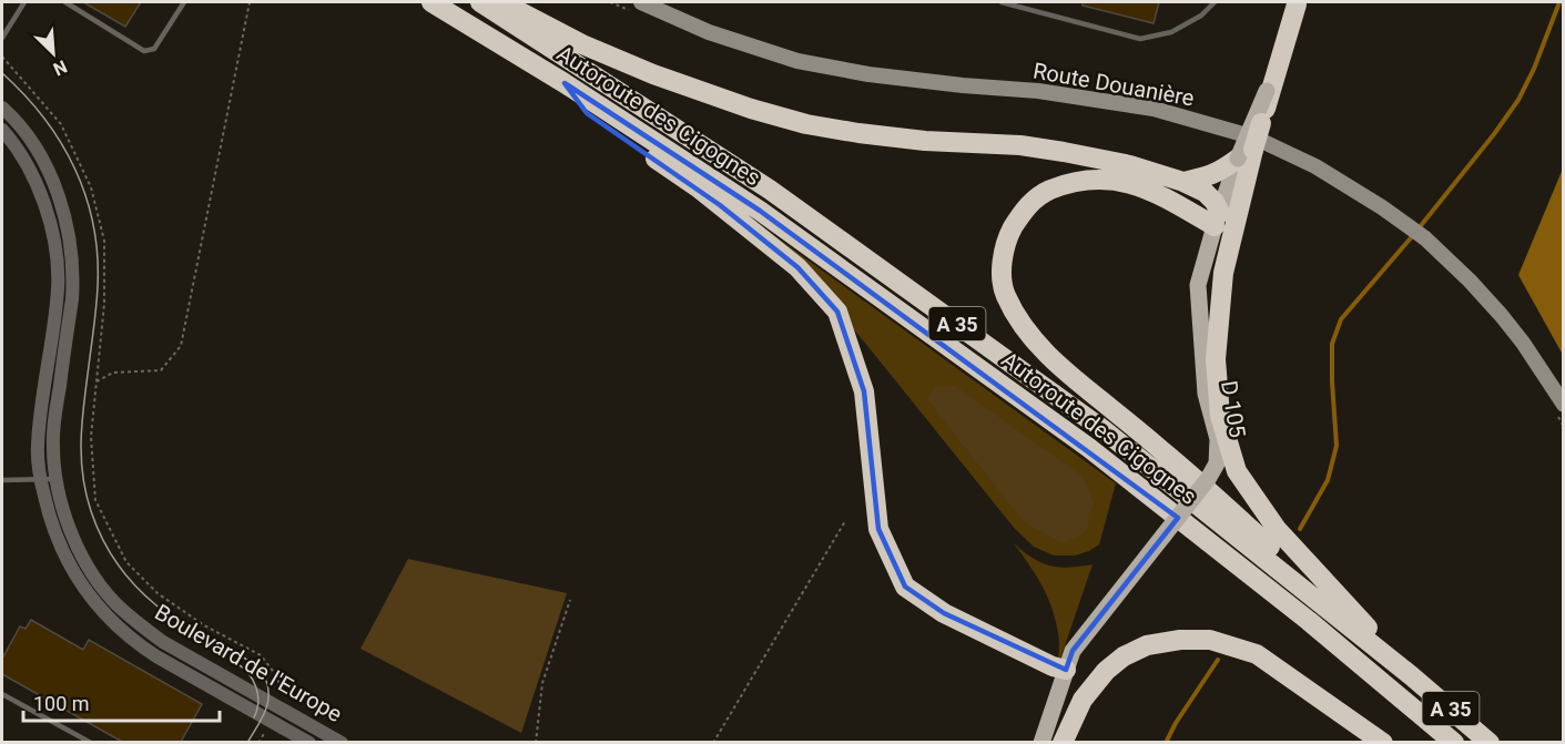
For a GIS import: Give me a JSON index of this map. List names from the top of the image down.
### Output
{
  "streets": {
    "highway": ["Autoroute des Cigognes", "A 35"],
    "main road": ["Route Douanière", "D 105"],
    "street": ["Boulevard de l'Europe"]
  },
  "scale_bar": "100 m",
  "north": "bottom right"
}
